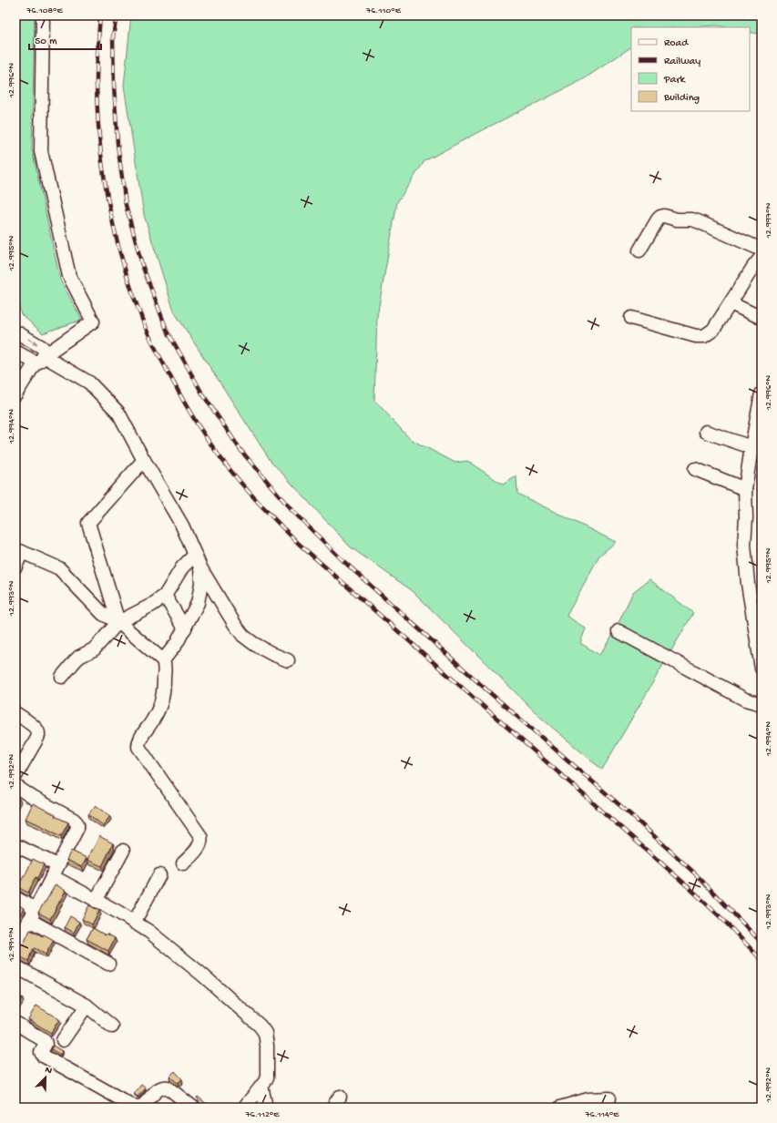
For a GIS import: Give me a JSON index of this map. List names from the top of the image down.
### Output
{
  "legend": [
    "Road",
    "Railway",
    "Park",
    "Building"
  ],
  "scale_bar": "50 m",
  "north": "top right",
  "coordinates": [
    "76.108°E",
    "76.110°E",
    "12.996°N",
    "12.997°N",
    "12.995°N",
    "12.994°N",
    "12.993°N",
    "12.992°N",
    "12.991°N",
    "76.112°E",
    "76.114°E"
  ]
}
